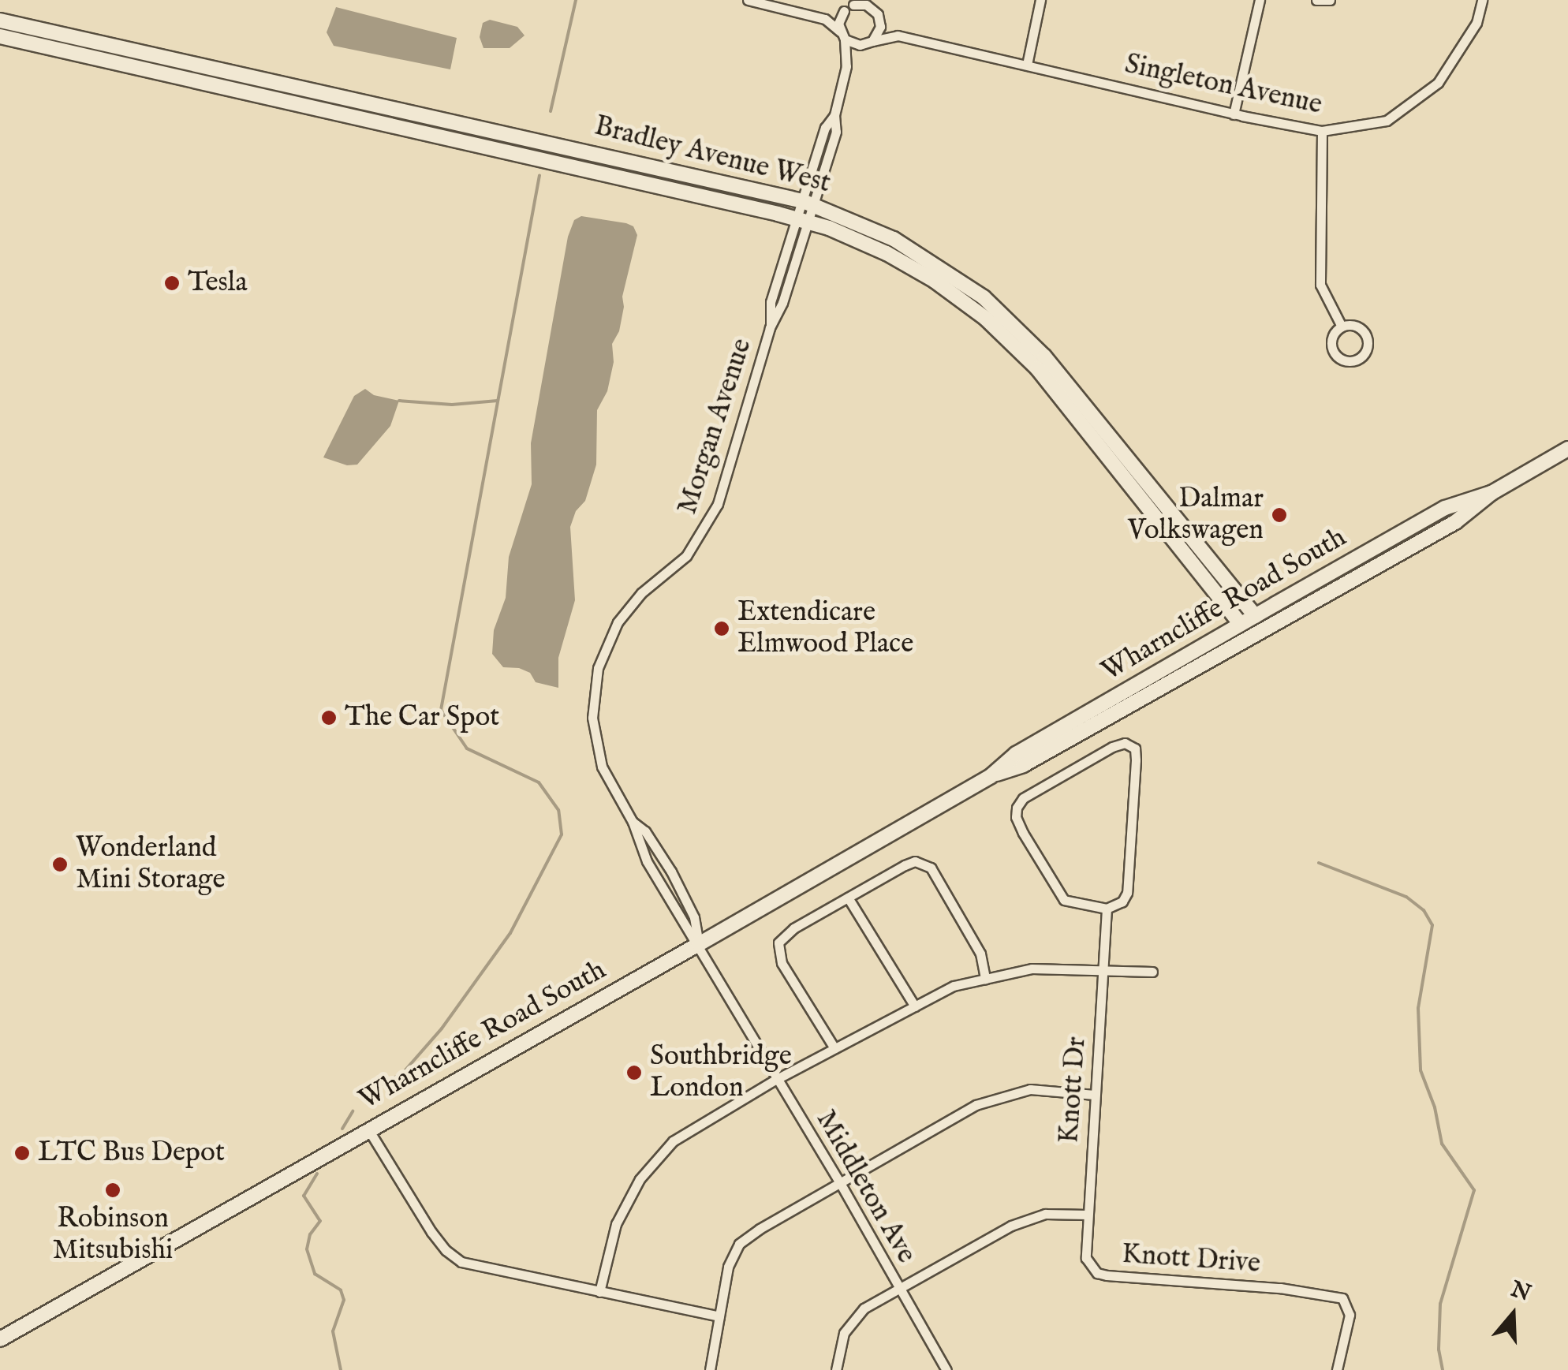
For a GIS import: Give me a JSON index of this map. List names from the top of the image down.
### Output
{
  "streets": {
    "main road": ["Bradley Avenue West", "Wharncliffe Road South"],
    "street": [
      "Singleton Avenue",
      "Morgan Avenue",
      "Knott Dr",
      "Middleton Ave",
      "Knott Drive"
    ]
  },
  "crossings": [
    ["Singleton Avenue", "Morgan Avenue"],
    ["Bradley Avenue West", "Morgan Avenue"],
    ["Bradley Avenue West", "Wharncliffe Road South"],
    ["Morgan Avenue", "Wharncliffe Road South"],
    ["Morgan Avenue", "Middleton Ave"],
    ["Wharncliffe Road South", "Middleton Ave"],
    ["Knott Dr", "Knott Drive"]
  ],
  "places": [
    "Tesla",
    "Dalmar Volkswagen",
    "Extendicare Elmwood Place",
    "The Car Spot",
    "Wonderland Mini Storage",
    "Southbridge London",
    "LTC Bus Depot",
    "Robinson Mitsubishi"
  ],
  "north": "top"
}
